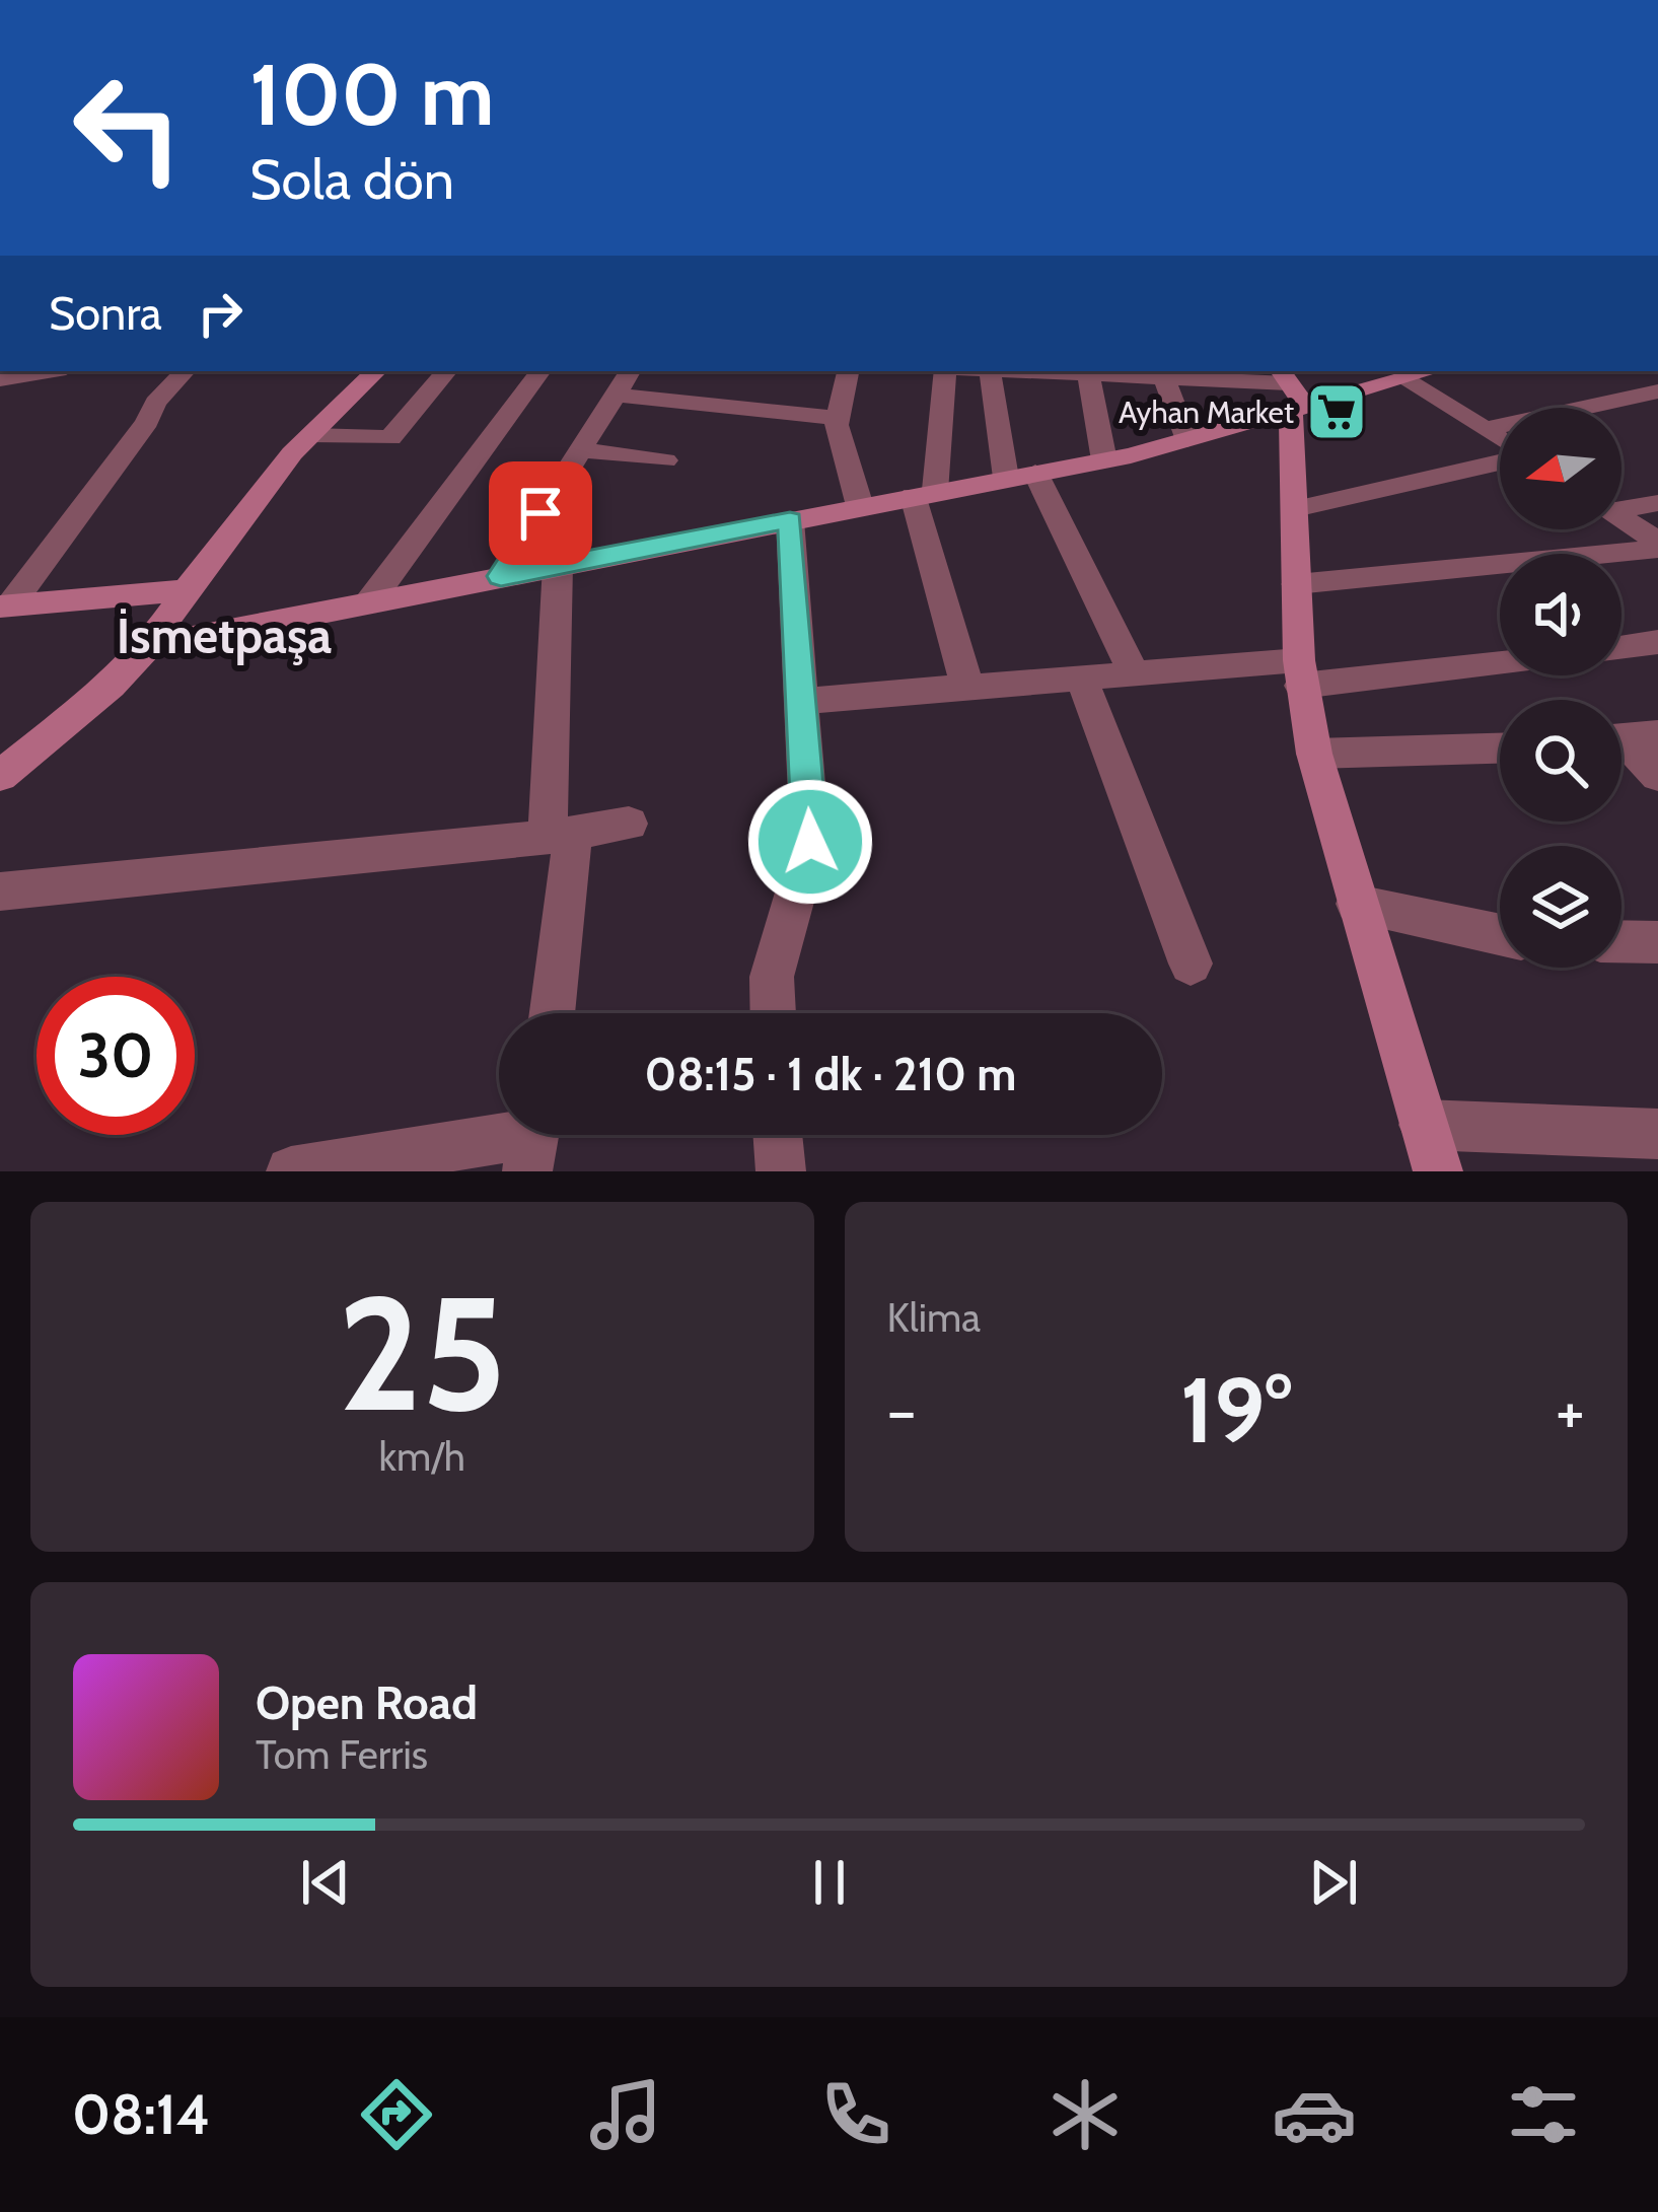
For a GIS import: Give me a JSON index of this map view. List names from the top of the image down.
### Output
{
  "districts": ["İsmetpaşa"],
  "places": {
    "supermarket": ["Ayhan Market"]
  },
  "north": "left",
  "page": {
    "turn": ["100 m", "Sola dön"],
    "then": "Sonra",
    "limit": "30",
    "trip": "08:15 · 1 dk · 210 m",
    "tile": [
      ["25", "km/h"],
      "Klima"
    ],
    "heat": ["−", "19°", "+"],
    "song": ["Open Road", "Tom Ferris"],
    "tabs": "08:14"
  }
}
